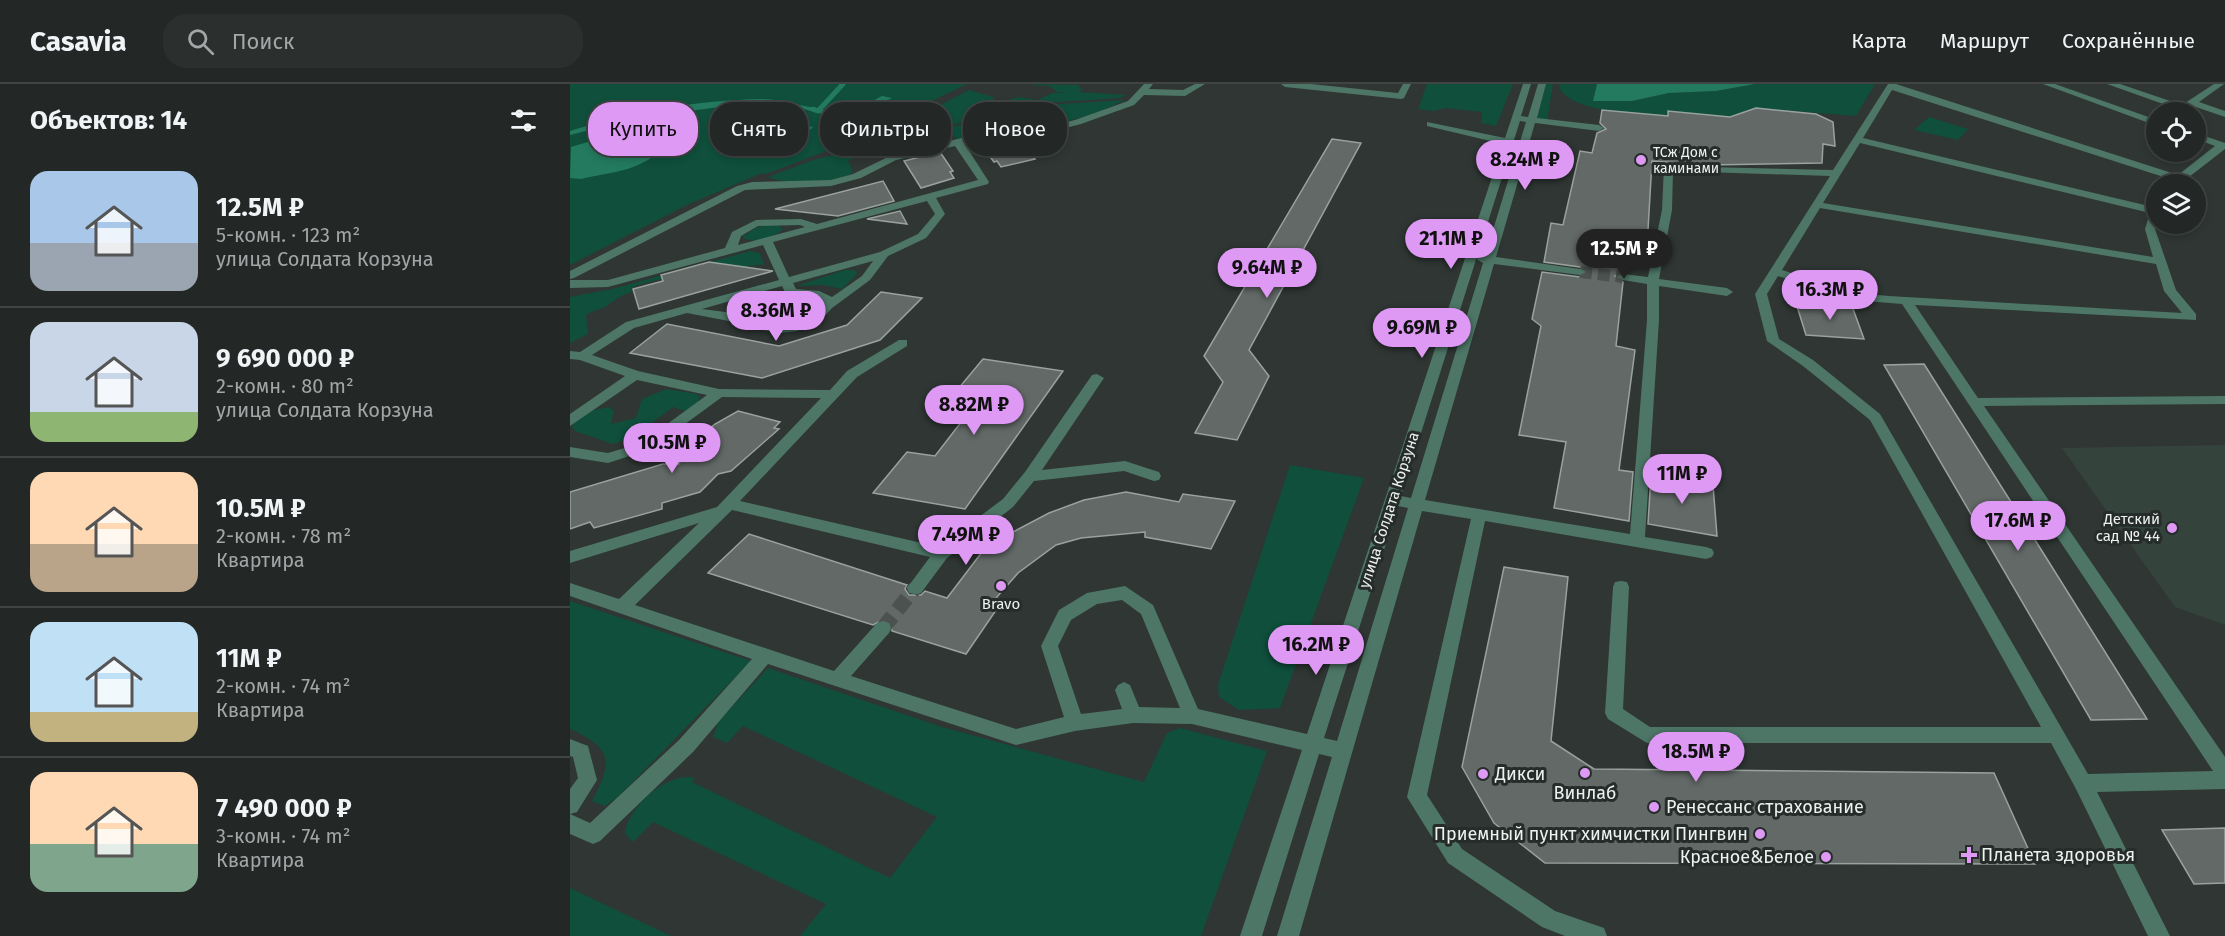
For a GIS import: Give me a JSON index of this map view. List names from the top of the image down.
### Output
{
  "streets": {
    "street": ["улица Солдата Корзуна"]
  },
  "places": {
    "other": [
      "ТСж Дом с каминами",
      "Детский сад № 44",
      "Bravo",
      "Винлаб",
      "Дикси",
      "Ренессанс страхование",
      "Приемный пункт химчистки Пингвин",
      "Красное&Белое"
    ],
    "health": ["Планета здоровья"]
  },
  "page": {
    "header": "Casavia",
    "search": "Поиск",
    "nav": ["Карта", "Маршрут", "Сохранённые"],
    "heading": "Объектов: 14",
    "chip": [
      "Купить",
      "Снять",
      "Фильтры",
      "Новое"
    ],
    "price": [
      "8.24M ₽",
      "21.1M ₽",
      "12.5M ₽",
      "9.64M ₽",
      "16.3M ₽",
      "8.36M ₽",
      "9.69M ₽",
      "8.82M ₽",
      "10.5M ₽",
      "11M ₽",
      "17.6M ₽",
      "7.49M ₽",
      "16.2M ₽",
      "18.5M ₽"
    ],
    "list": [
      {
        "name": "12.5M ₽",
        "note": "5-комн. · 123 m² · улица Солдата Корзуна"
      },
      {
        "name": "9 690 000 ₽",
        "note": "2-комн. · 80 m² · улица Солдата Корзуна"
      },
      {
        "name": "10.5M ₽",
        "note": "2-комн. · 78 m² · Квартира"
      },
      {
        "name": "11M ₽",
        "note": "2-комн. · 74 m² · Квартира"
      },
      {
        "name": "7 490 000 ₽",
        "note": "3-комн. · 74 m² · Квартира"
      }
    ]
  }
}
